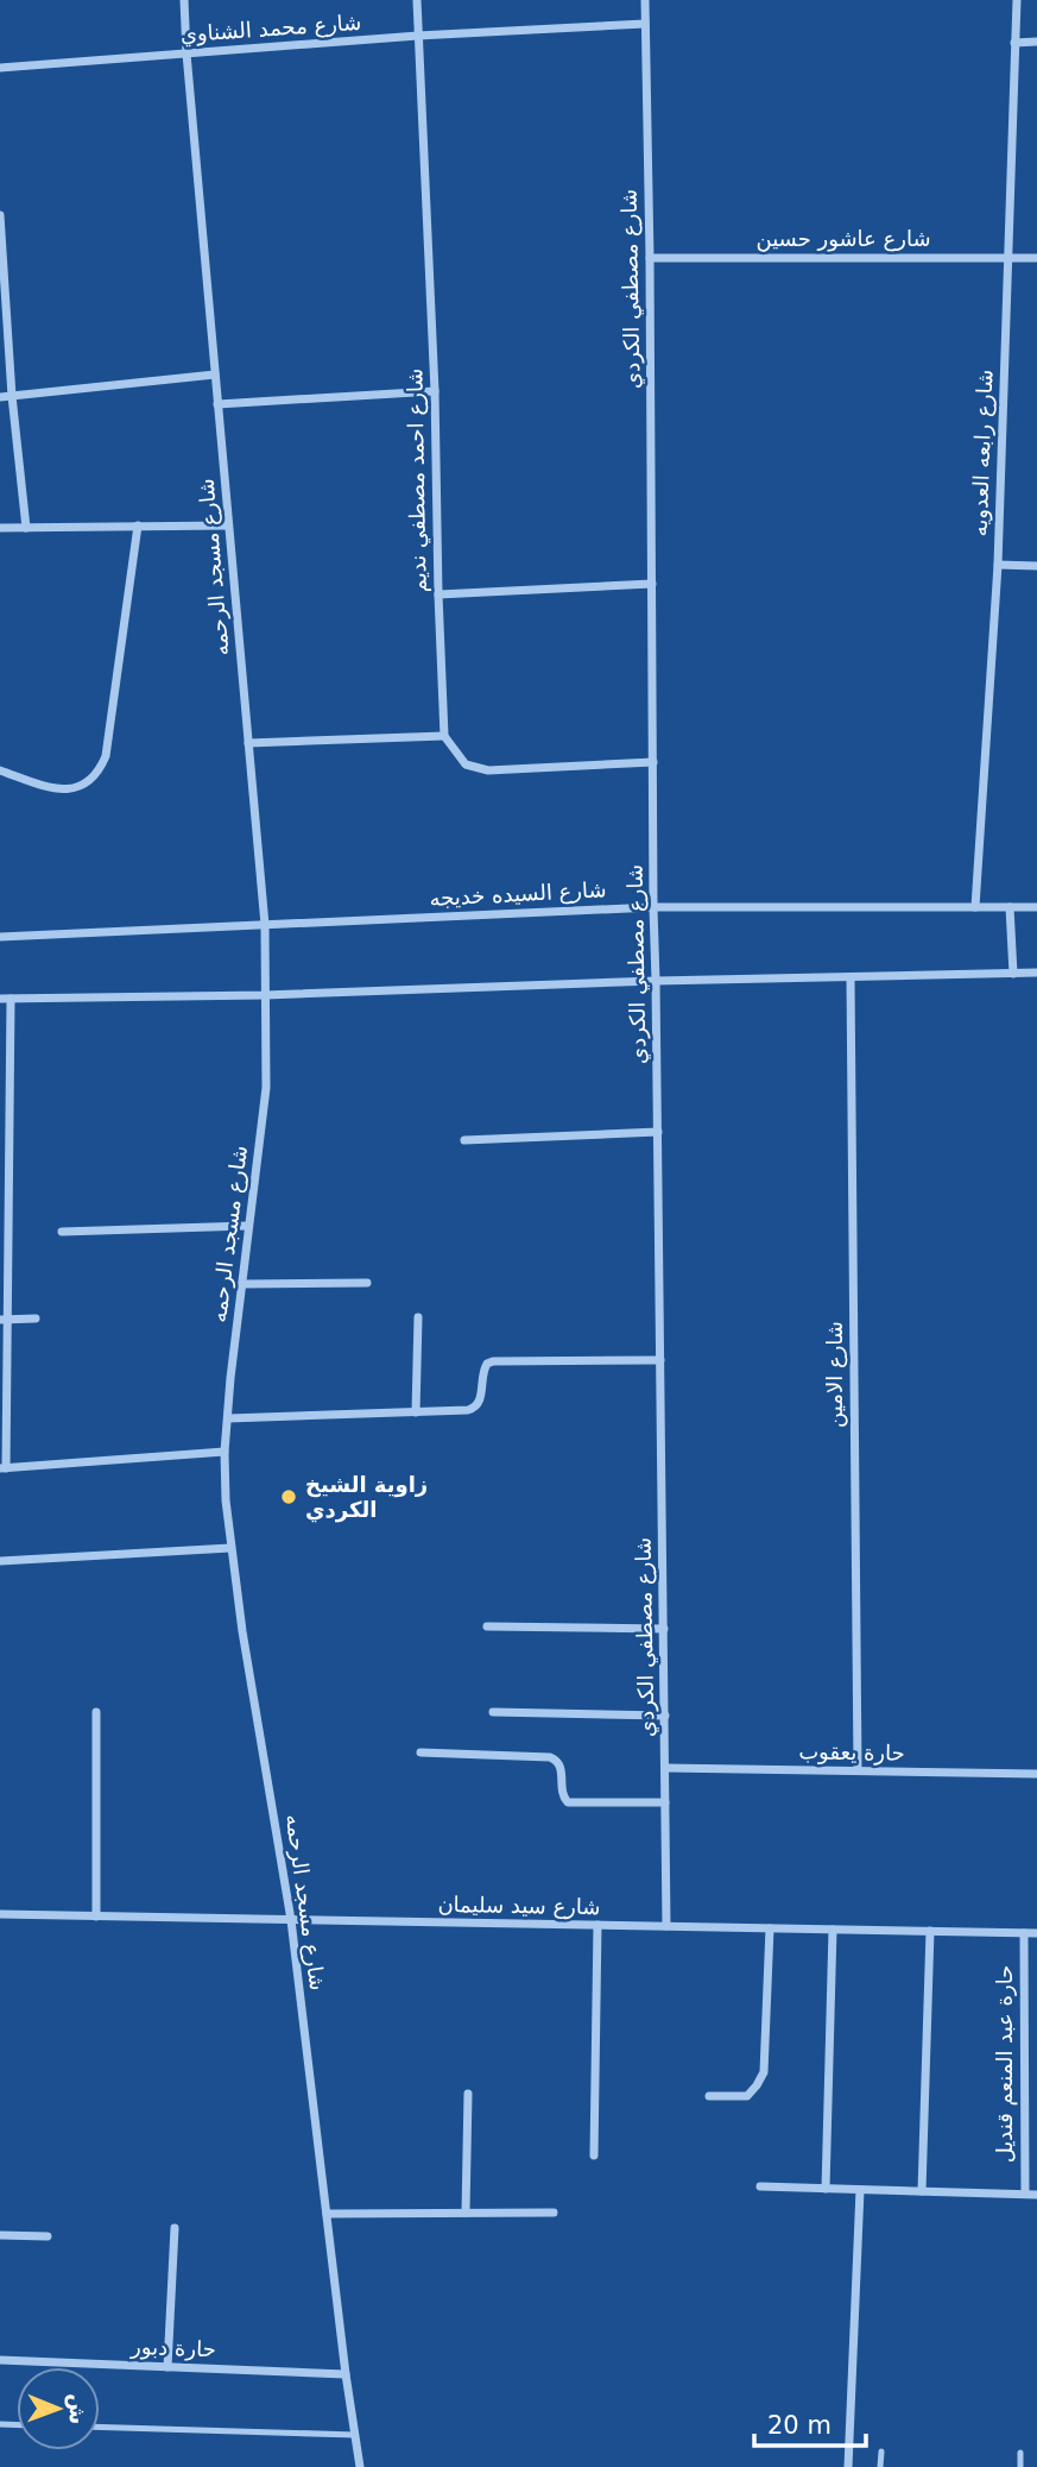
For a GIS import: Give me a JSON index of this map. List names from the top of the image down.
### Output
{
  "streets": {
    "street": [
      "شارع محمد الشناوي",
      "شارع عاشور حسين",
      "شارع مصطفي الكردي",
      "شارع رابعه العدويه",
      "شارع احمد مصطفي نديم",
      "شارع مسجد الرحمه",
      "شارع السيده خديجه",
      "شارع الامين",
      "حارة يعقوب",
      "شارع سيد سليمان",
      "حارة عبد المنعم قنديل",
      "حارة دبور"
    ]
  },
  "crossings": [
    ["شارع محمد الشناوي", "شارع مصطفي الكردي"],
    ["شارع محمد الشناوي", "شارع احمد مصطفي نديم"],
    ["شارع محمد الشناوي", "شارع مسجد الرحمه"],
    ["شارع عاشور حسين", "شارع مصطفي الكردي"],
    ["شارع عاشور حسين", "شارع رابعه العدويه"],
    ["شارع مصطفي الكردي", "شارع السيده خديجه"],
    ["شارع مصطفي الكردي", "حارة يعقوب"],
    ["شارع مصطفي الكردي", "شارع سيد سليمان"],
    ["شارع رابعه العدويه", "شارع السيده خديجه"],
    ["شارع مسجد الرحمه", "شارع السيده خديجه"],
    ["شارع مسجد الرحمه", "شارع سيد سليمان"],
    ["شارع مسجد الرحمه", "حارة دبور"],
    ["شارع الامين", "حارة يعقوب"],
    ["شارع سيد سليمان", "حارة عبد المنعم قنديل"]
  ],
  "places": ["زاوية الشيخ الكردي"],
  "scale_bar": "20 m",
  "north": "right"
}
